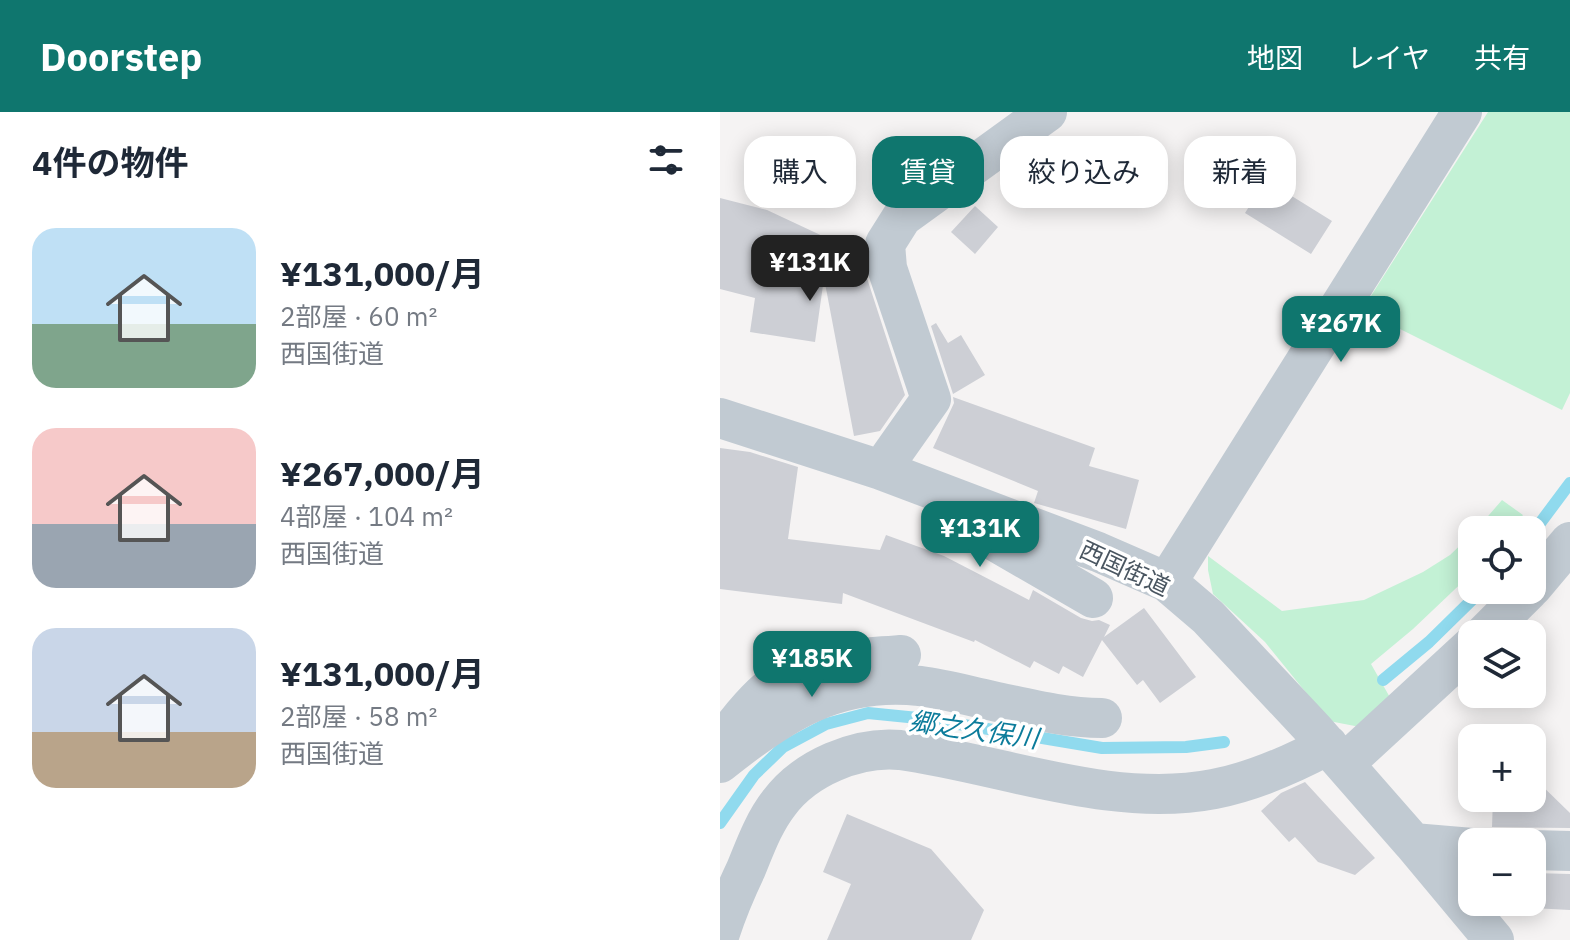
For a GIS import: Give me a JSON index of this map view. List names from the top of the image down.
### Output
{
  "streets": {
    "street": ["西国街道"]
  },
  "water": ["郷之久保川"],
  "page": {
    "header": "Doorstep",
    "nav": ["地図", "レイヤ", "共有"],
    "heading": "4件の物件",
    "chip": [
      "購入",
      "賃貸",
      "絞り込み",
      "新着"
    ],
    "list": [
      {
        "name": "¥131,000/月",
        "note": "2部屋 · 60 m² · 西国街道"
      },
      {
        "name": "¥267,000/月",
        "note": "4部屋 · 104 m² · 西国街道"
      },
      {
        "name": "¥131,000/月",
        "note": "2部屋 · 58 m² · 西国街道"
      }
    ],
    "price": [
      "¥131K",
      "¥267K",
      "¥131K",
      "¥185K"
    ],
    "map_buttons": ["+", "−"]
  }
}
